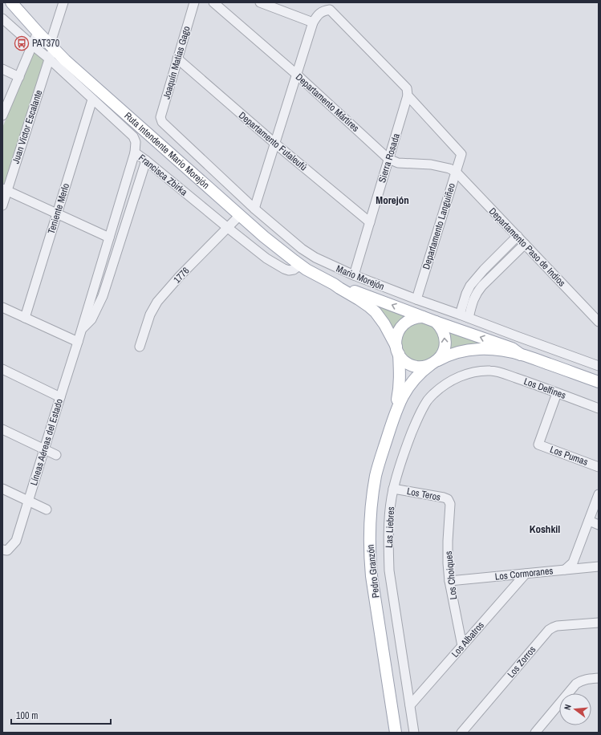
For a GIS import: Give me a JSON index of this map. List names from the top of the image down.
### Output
{
  "streets": {
    "main road": ["Ruta Intendente Mario Morejón", "Pedro Granzón"],
    "street": [
      "Joaquín Matias Gago",
      "Departamento Mártires",
      "Juan Víctor Escalante",
      "Departamento Futaleufú",
      "Sierra Rosada",
      "Francisca Zbirka",
      "Teniente Merlo",
      "Departamento Languiñeo",
      "Departamento Paso de Indios",
      "1776",
      "Mario Morejón",
      "Los Delfines",
      "Líneas Aéreas del Estado",
      "Los Pumas",
      "Los Teros",
      "Las Liebres",
      "Los Cormoranes",
      "Los Choiques",
      "Los Albatros",
      "Los Zorros"
    ]
  },
  "crossings": [
    ["Joaquín Matias Gago", "Departamento Futaleufú"],
    ["Joaquín Matias Gago", "Mario Morejón"],
    ["Departamento Mártires", "Sierra Rosada"],
    ["Departamento Mártires", "Departamento Languiñeo"],
    ["Departamento Mártires", "Departamento Paso de Indios"],
    ["Juan Víctor Escalante", "Ruta Intendente Mario Morejón"],
    ["Juan Víctor Escalante", "Francisca Zbirka"],
    ["Departamento Futaleufú", "Sierra Rosada"],
    ["Ruta Intendente Mario Morejón", "Francisca Zbirka"],
    ["Ruta Intendente Mario Morejón", "1776"],
    ["Ruta Intendente Mario Morejón", "Pedro Granzón"],
    ["Sierra Rosada", "Departamento Languiñeo"],
    ["Sierra Rosada", "Mario Morejón"],
    ["Francisca Zbirka", "Teniente Merlo"],
    ["Francisca Zbirka", "1776"],
    ["Francisca Zbirka", "Líneas Aéreas del Estado"],
    ["Departamento Languiñeo", "Departamento Paso de Indios"],
    ["Departamento Languiñeo", "Mario Morejón"],
    ["Los Delfines", "Los Pumas"],
    ["Los Delfines", "Las Liebres"],
    ["Los Teros", "Las Liebres"],
    ["Los Teros", "Los Choiques"],
    ["Las Liebres", "Los Albatros"],
    ["Los Cormoranes", "Los Choiques"],
    ["Los Cormoranes", "Los Albatros"],
    ["Los Choiques", "Los Albatros"]
  ],
  "districts": ["Morejón", "Koshkil"],
  "places": {
    "bus stop": ["PAT370"]
  },
  "scale_bar": "100 m",
  "north": "left"
}
